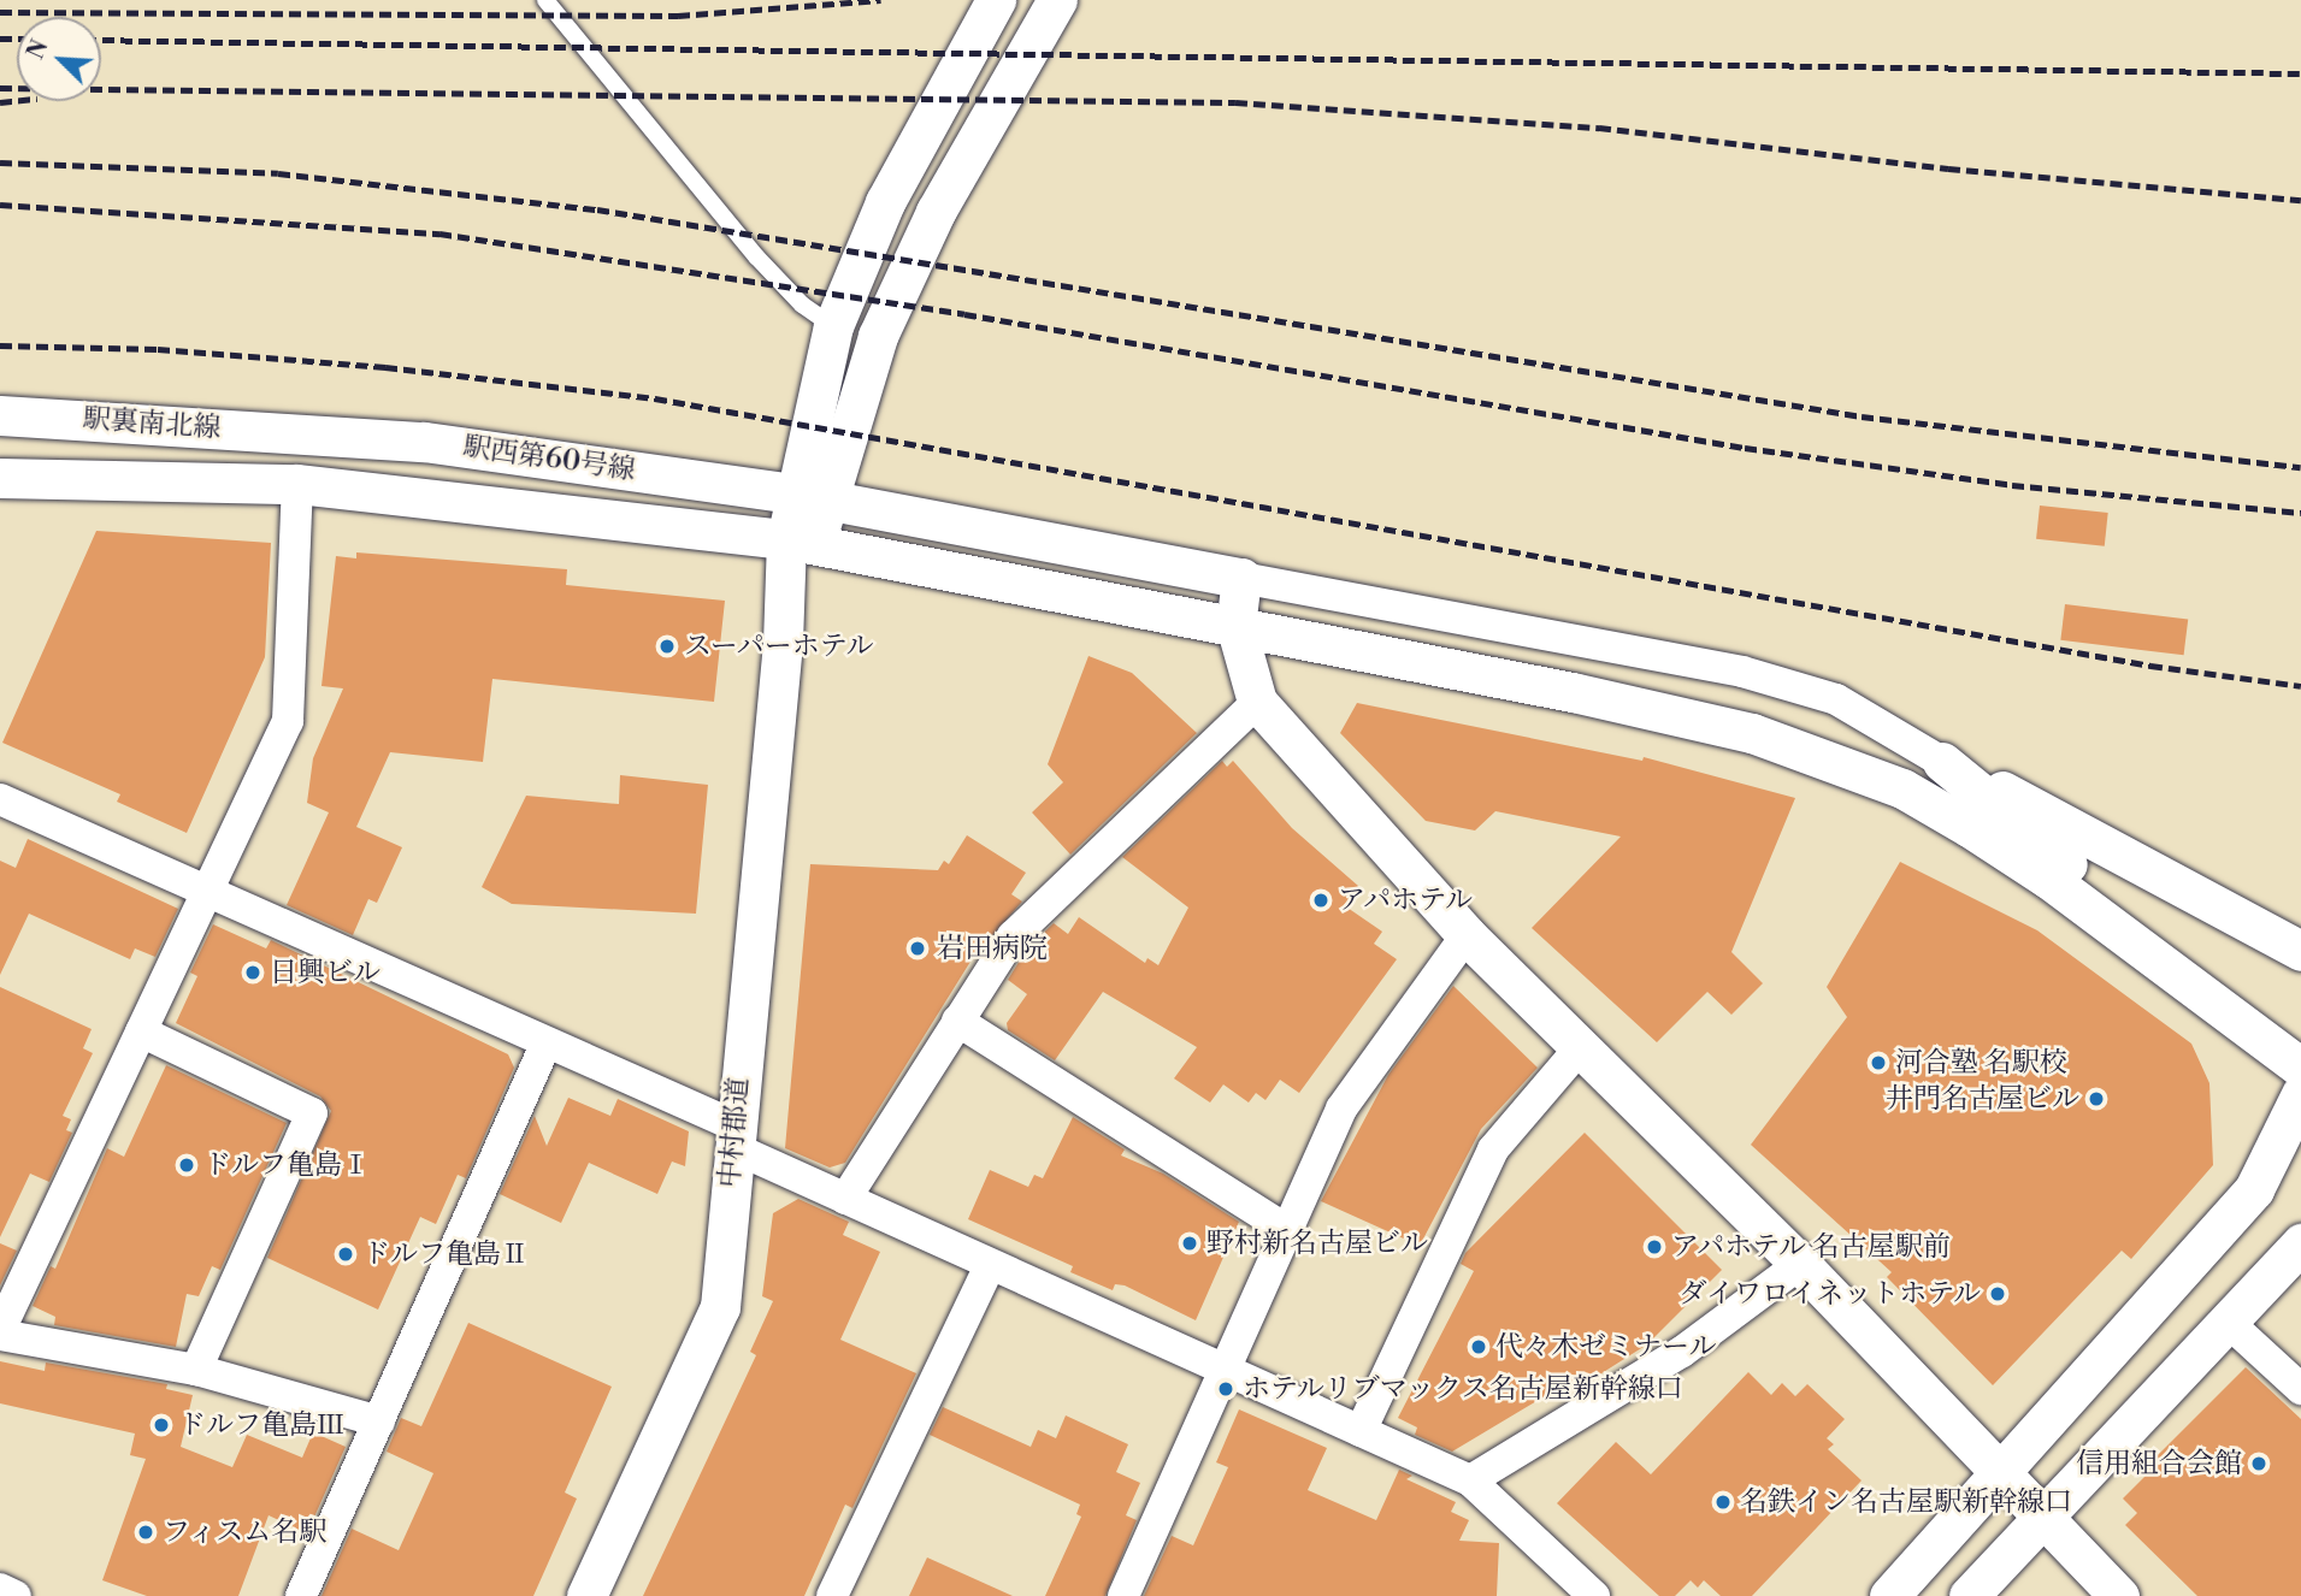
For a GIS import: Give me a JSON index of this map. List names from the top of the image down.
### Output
{
  "streets": {
    "street": ["駅裏南北線", "駅西第60号線", "中村郡道"]
  },
  "crossings": [
    ["駅裏南北線", "駅西第60号線"],
    ["駅西第60号線", "中村郡道"]
  ],
  "places": [
    "スーパーホテル",
    "アパホテル",
    "岩田病院",
    "日興ビル",
    "河合塾 名駅校",
    "井門名古屋ビル",
    "ドルフ亀島Ⅰ",
    "野村新名古屋ビル",
    "アパホテル 名古屋駅前",
    "ドルフ亀島Ⅱ",
    "ダイワロイネットホテル",
    "代々木ゼミナール",
    "ホテルリブマックス名古屋新幹線口",
    "ドルフ亀島Ⅲ",
    "信用組合会館",
    "名鉄イン名古屋駅新幹線口",
    "フィスム名駅"
  ],
  "north": "top left"
}
